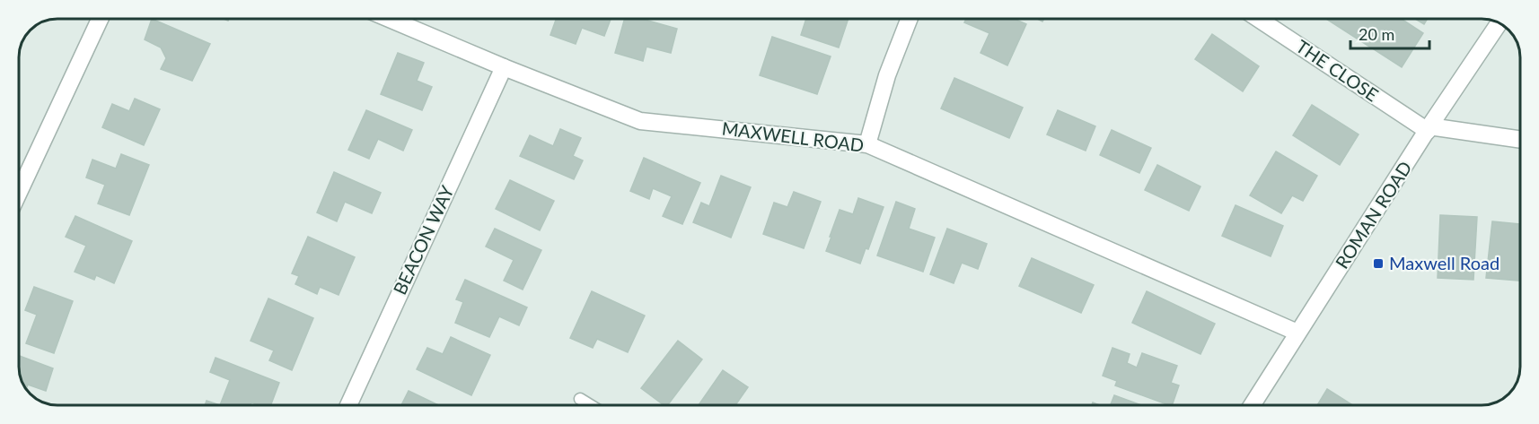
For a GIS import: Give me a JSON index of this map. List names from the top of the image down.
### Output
{
  "streets": {
    "street": [
      "THE CLOSE",
      "MAXWELL ROAD",
      "ROMAN ROAD",
      "BEACON WAY"
    ]
  },
  "crossings": [
    ["THE CLOSE", "ROMAN ROAD"],
    ["MAXWELL ROAD", "ROMAN ROAD"],
    ["MAXWELL ROAD", "BEACON WAY"]
  ],
  "places": {
    "transit": ["Maxwell Road"]
  },
  "scale_bar": "20 m"
}
